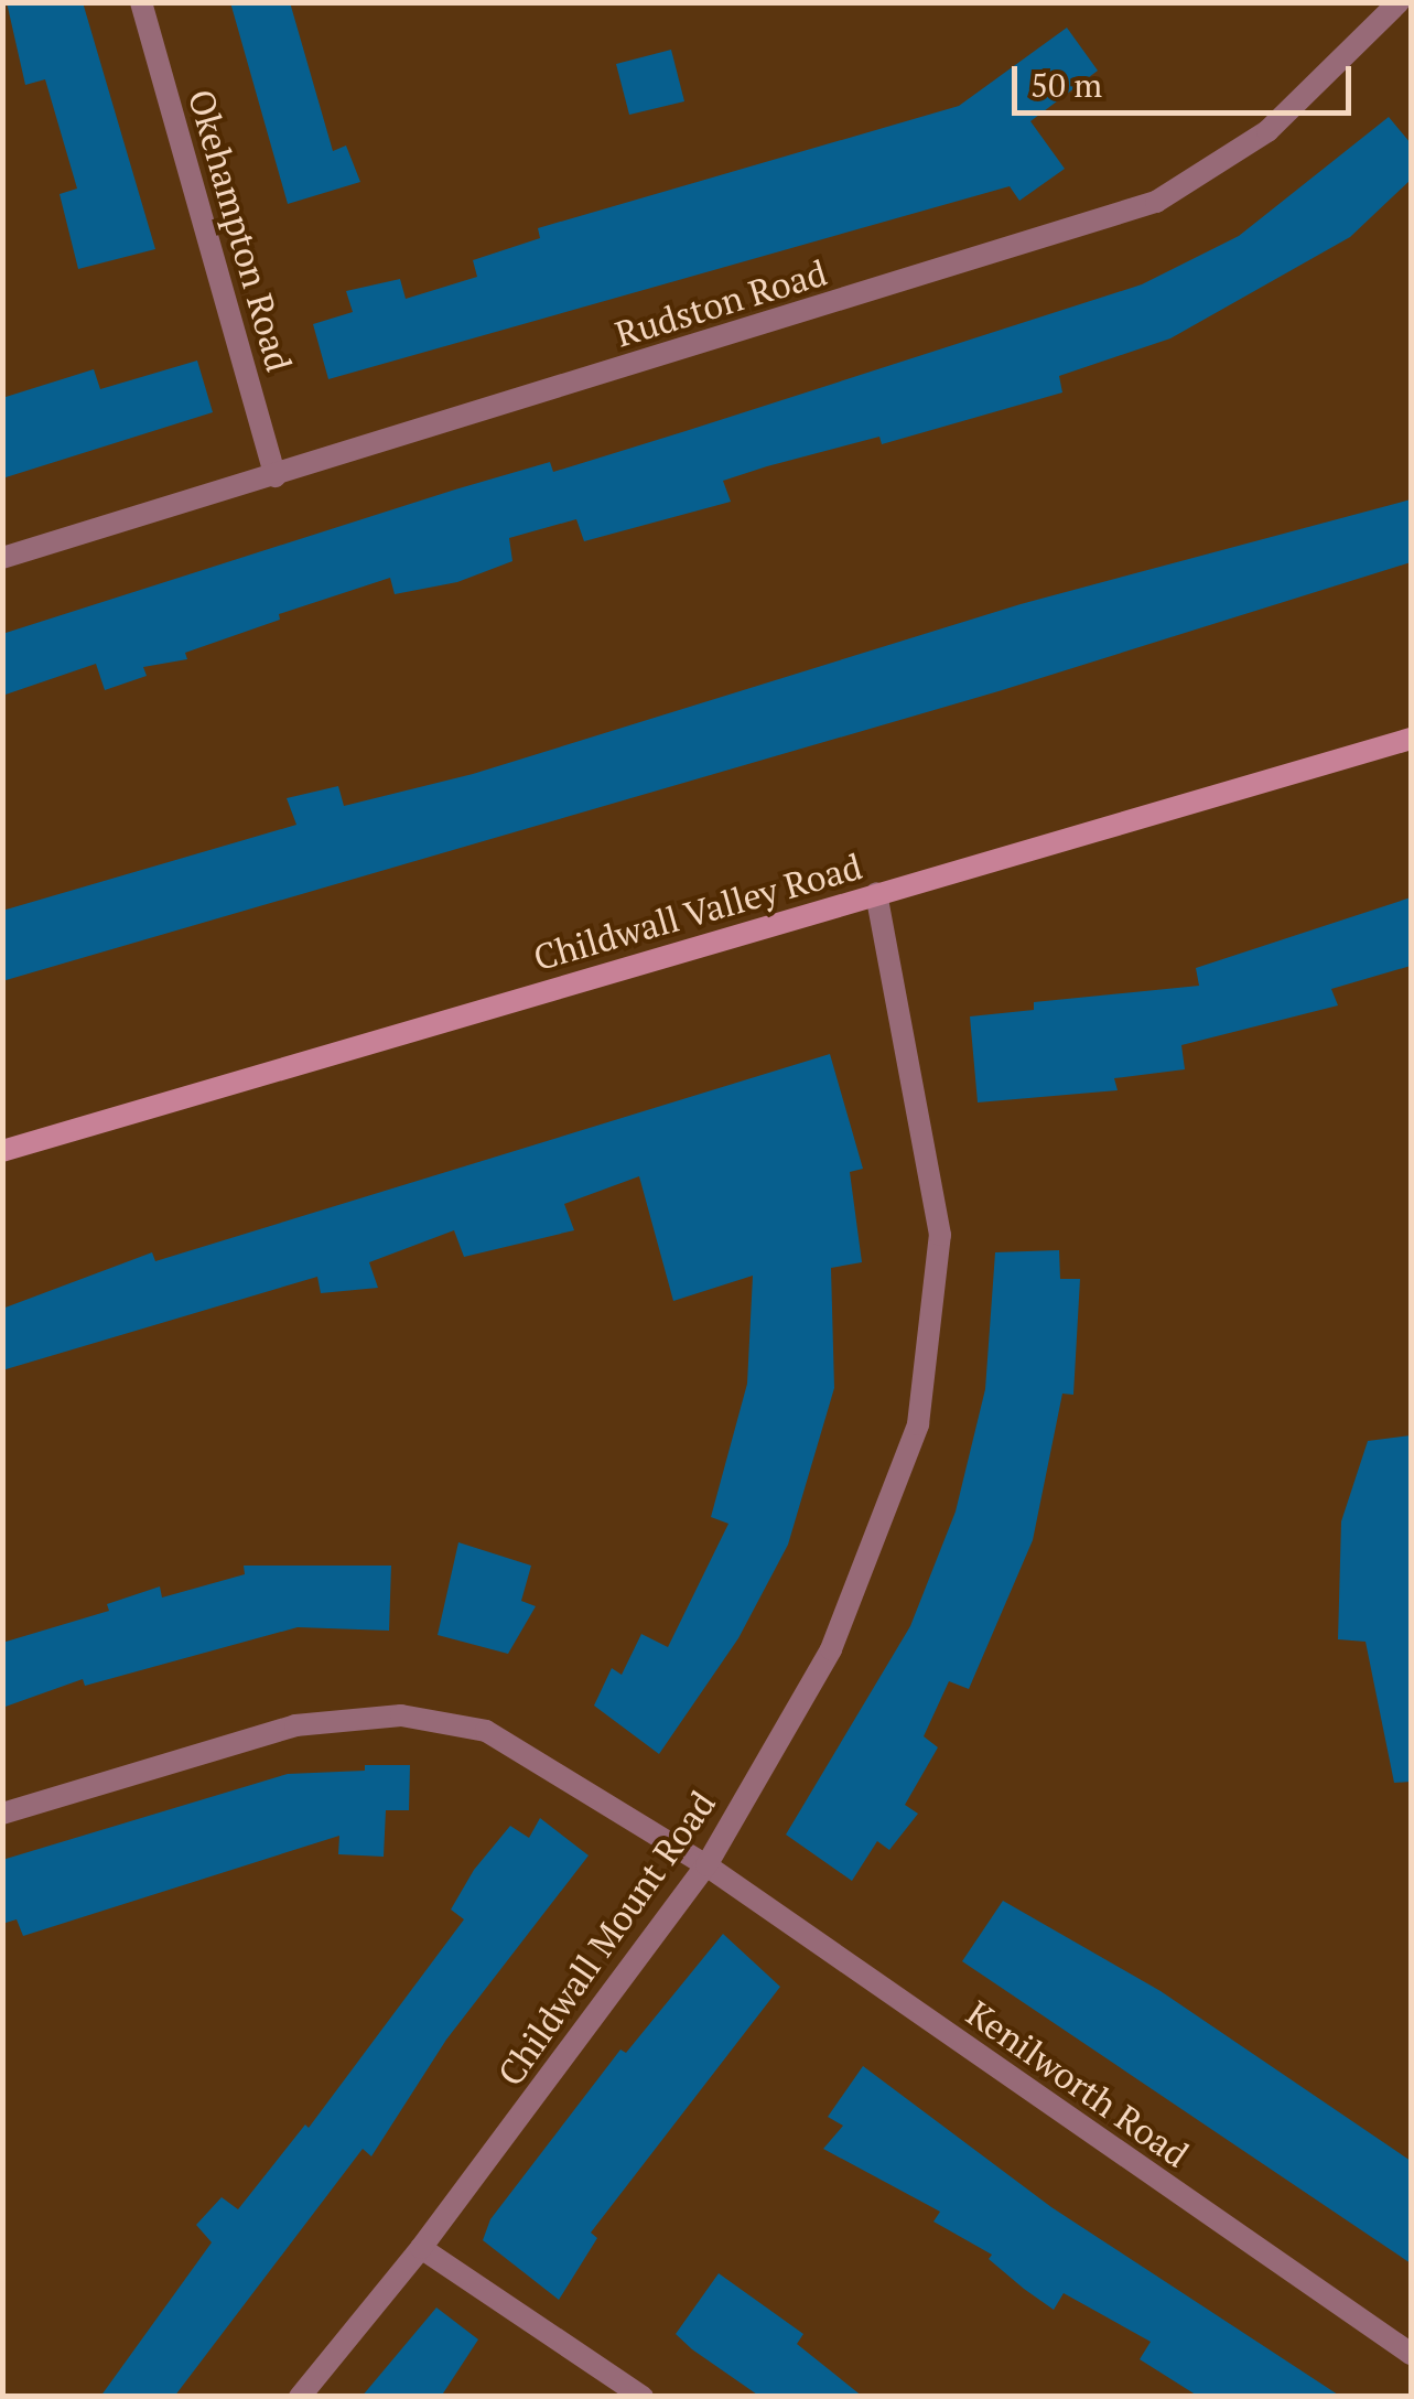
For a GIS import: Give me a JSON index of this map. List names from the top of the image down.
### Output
{
  "streets": {
    "main road": ["Childwall Valley Road"],
    "street": [
      "Okehampton Road",
      "Rudston Road",
      "Childwall Mount Road",
      "Kenilworth Road"
    ]
  },
  "crossings": [
    ["Okehampton Road", "Rudston Road"],
    ["Childwall Valley Road", "Childwall Mount Road"],
    ["Childwall Mount Road", "Kenilworth Road"]
  ],
  "scale_bar": "50 m"
}
